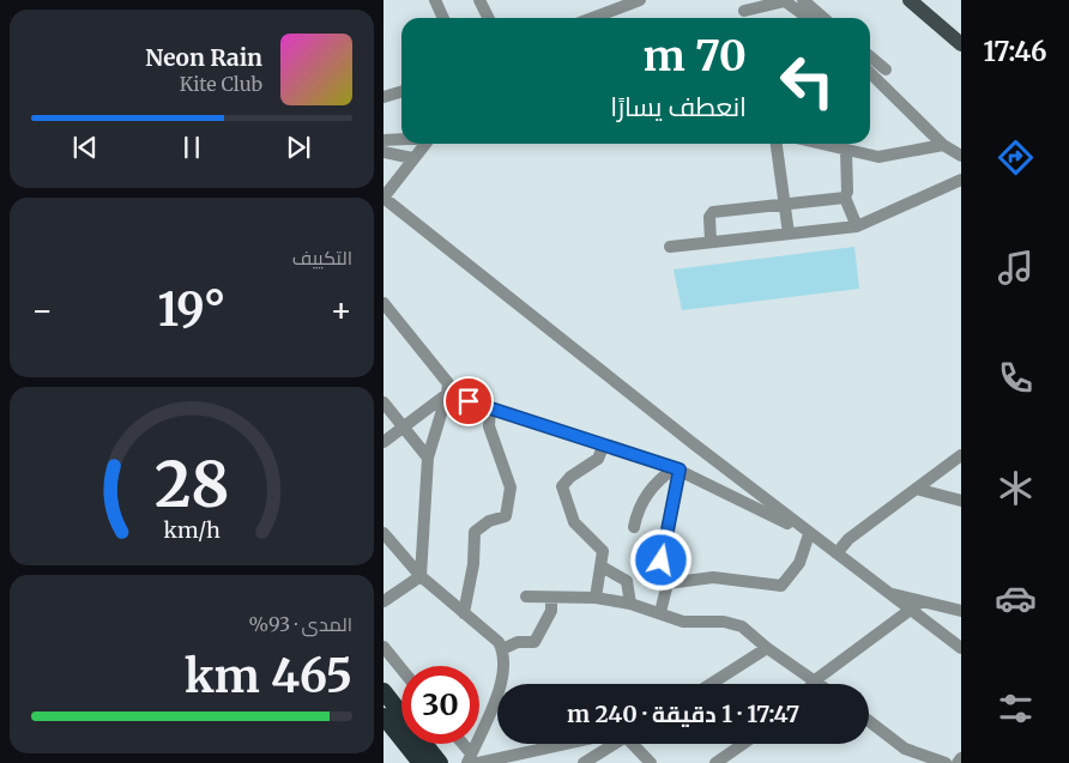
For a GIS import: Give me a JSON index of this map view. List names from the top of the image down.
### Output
{
  "page": {
    "tabs": "17:46",
    "turn": ["70 m", "انعطف يسارًا"],
    "song": ["Neon Rain", "Kite Club"],
    "tile": [
      "التكييف",
      ["المدى · 93%", "465 km"]
    ],
    "heat": ["−", "19°", "+"],
    "limit": "30",
    "trip": "17:47 · 1 دقيقة · 240 m",
    "gauge": ["28", "km/h"]
  }
}
